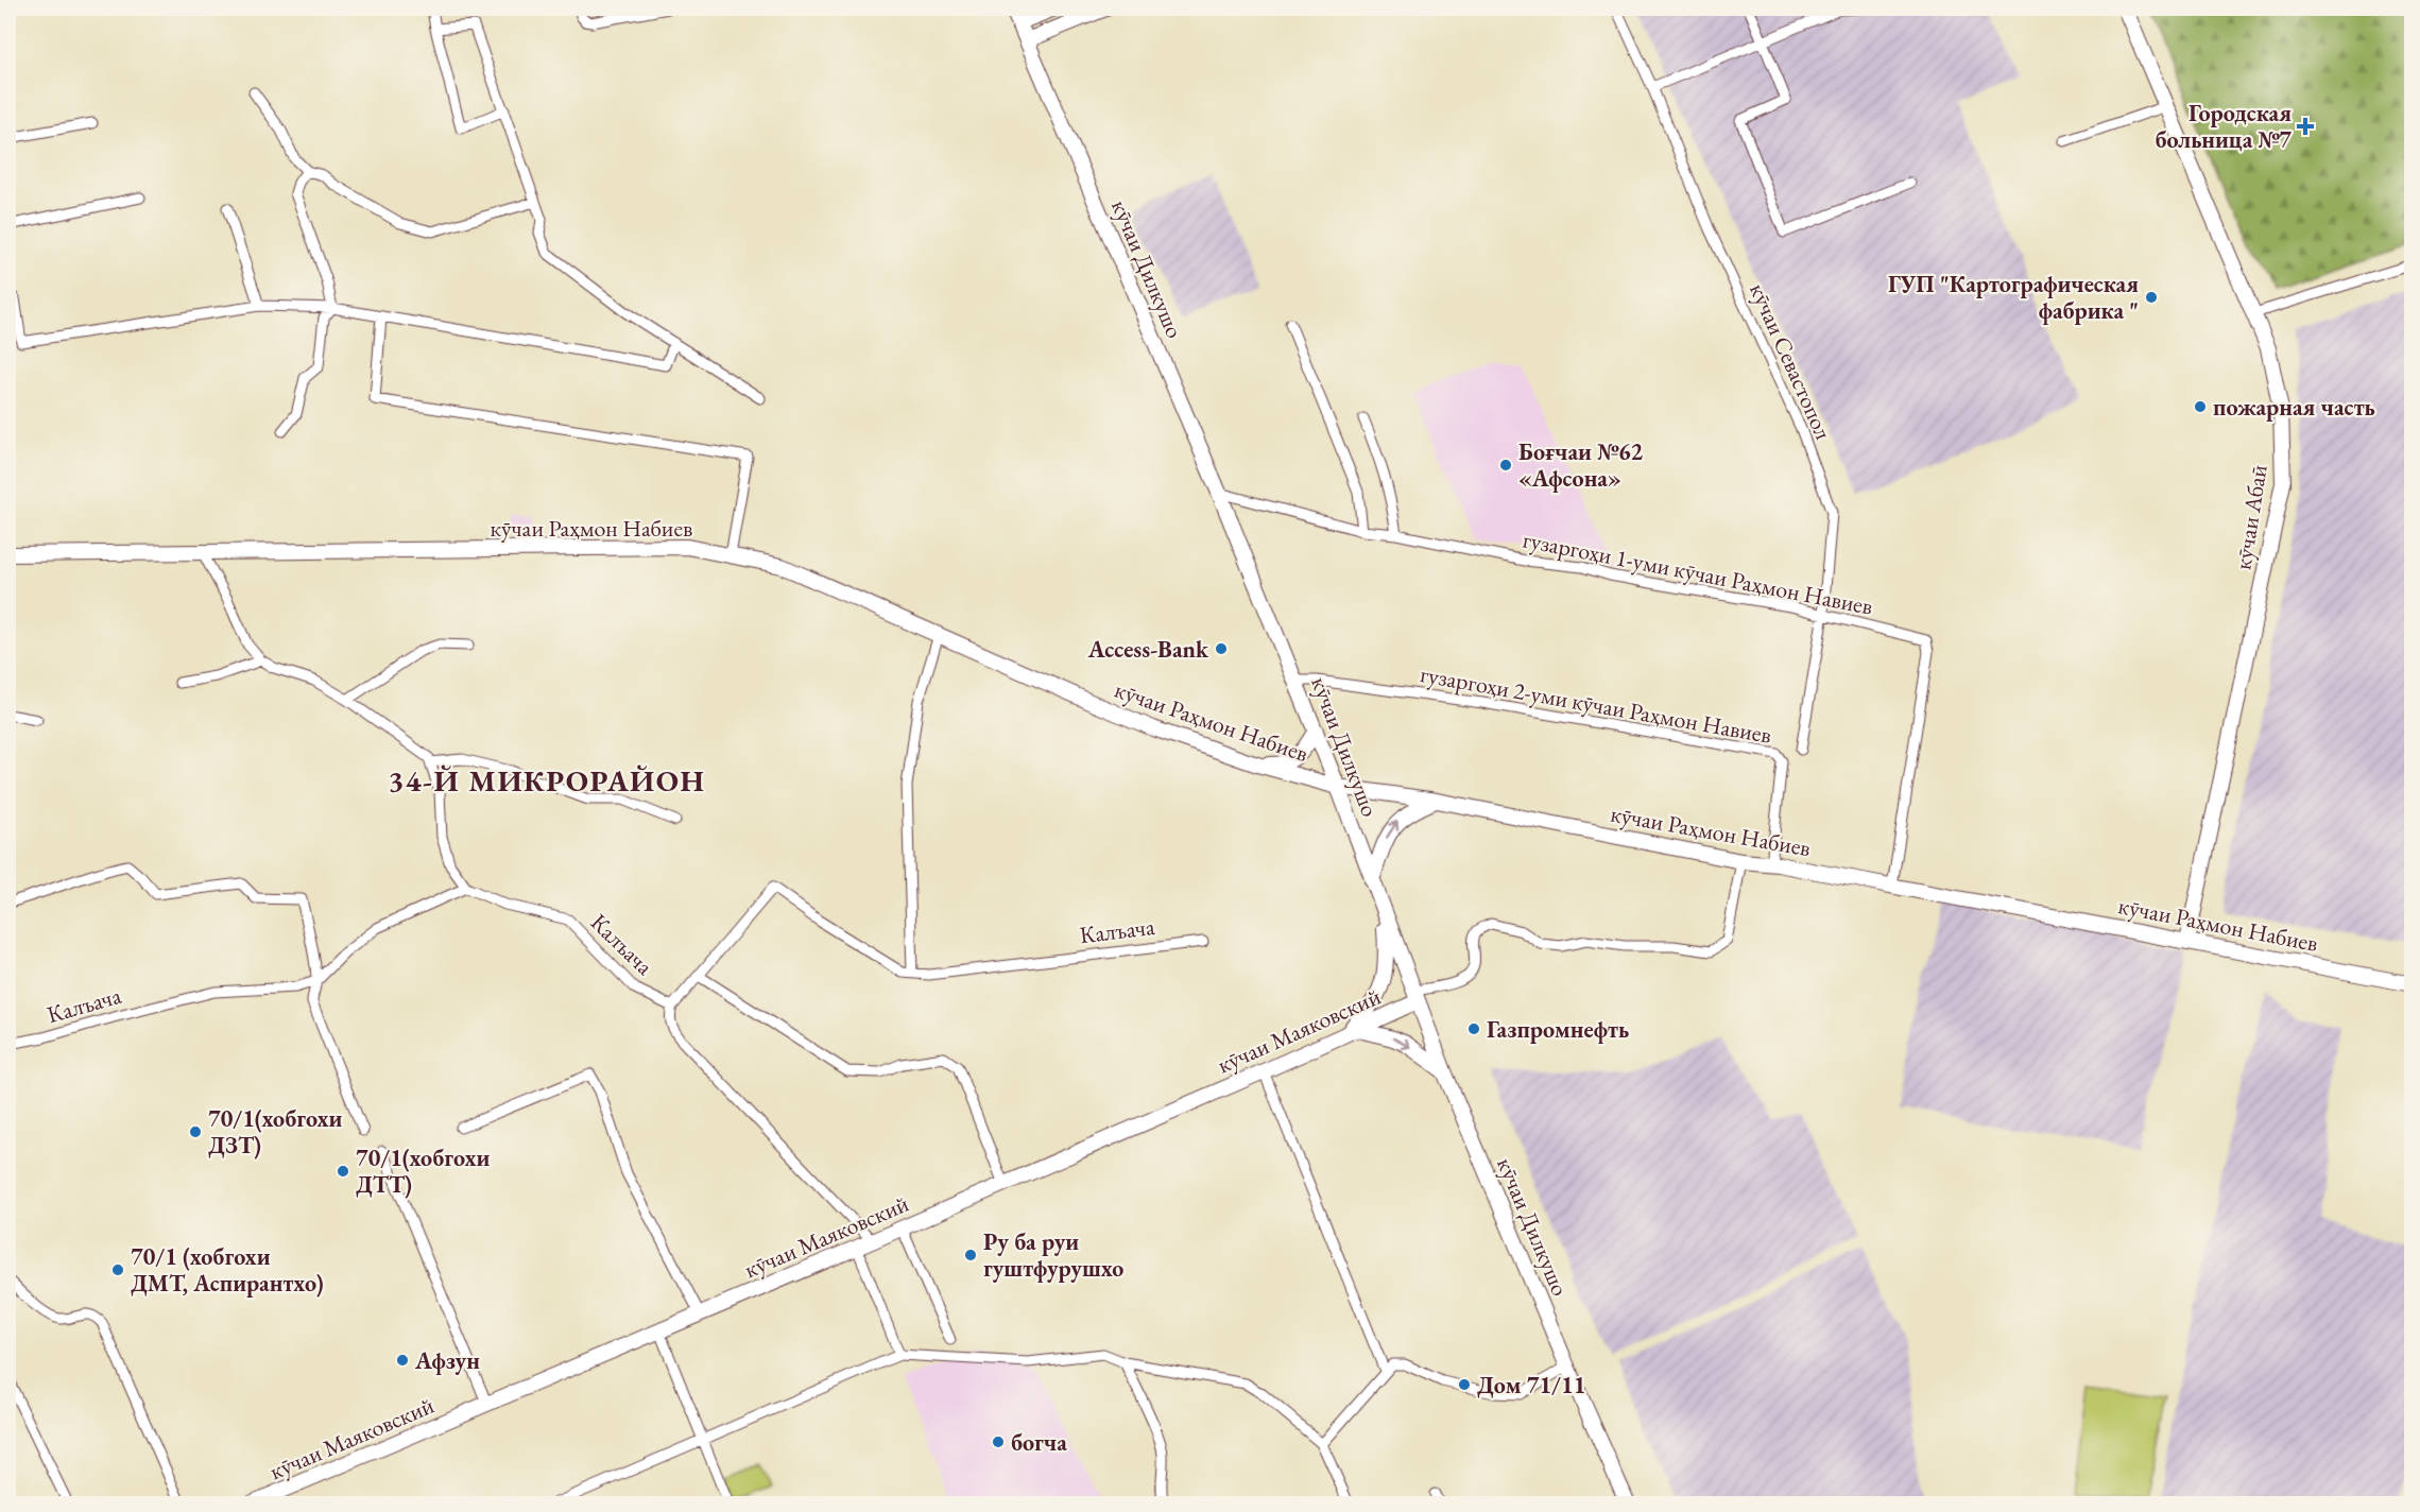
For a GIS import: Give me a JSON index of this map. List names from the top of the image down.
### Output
{
  "streets": {
    "street": [
      "кӯчаи Дилкушо",
      "кӯчаи Севастопол",
      "кӯчаи Абаӣ",
      "кӯчаи Раҳмон Набиев",
      "гузаргоҳи 1-уми кӯчаи Раҳмон Навиев",
      "гузаргоҳи 2-уми кӯчаи Раҳмон Навиев",
      "Калъача",
      "кӯчаи Маяковский"
    ]
  },
  "crossings": [
    ["кӯчаи Дилкушо", "кӯчаи Раҳмон Набиев"],
    ["кӯчаи Дилкушо", "гузаргоҳи 1-уми кӯчаи Раҳмон Навиев"],
    ["кӯчаи Дилкушо", "гузаргоҳи 2-уми кӯчаи Раҳмон Навиев"],
    ["кӯчаи Дилкушо", "кӯчаи Маяковский"],
    ["кӯчаи Севастопол", "гузаргоҳи 1-уми кӯчаи Раҳмон Навиев"],
    ["кӯчаи Абаӣ", "кӯчаи Раҳмон Набиев"],
    ["кӯчаи Раҳмон Набиев", "гузаргоҳи 1-уми кӯчаи Раҳмон Навиев"],
    ["кӯчаи Раҳмон Набиев", "гузаргоҳи 2-уми кӯчаи Раҳмон Навиев"]
  ],
  "districts": ["34-Й МИКРОРАЙОН"],
  "places": {
    "health": ["Городская больница №7"],
    "other": [
      "ГУП \"Картографическая фабрика \"",
      "пожарная часть",
      "Боғчаи №62 «Афсона»",
      "Access-Bank",
      "Газпромнефть",
      "70/1(хобгохи ДЗТ)",
      "70/1(хобгохи ДТТ)",
      "Ру ба руи гуштфурушхо",
      "70/1 (хобгохи ДМТ, Аспирантхо)",
      "Афзун",
      "Дом 71/11",
      "богча"
    ]
  }
}
